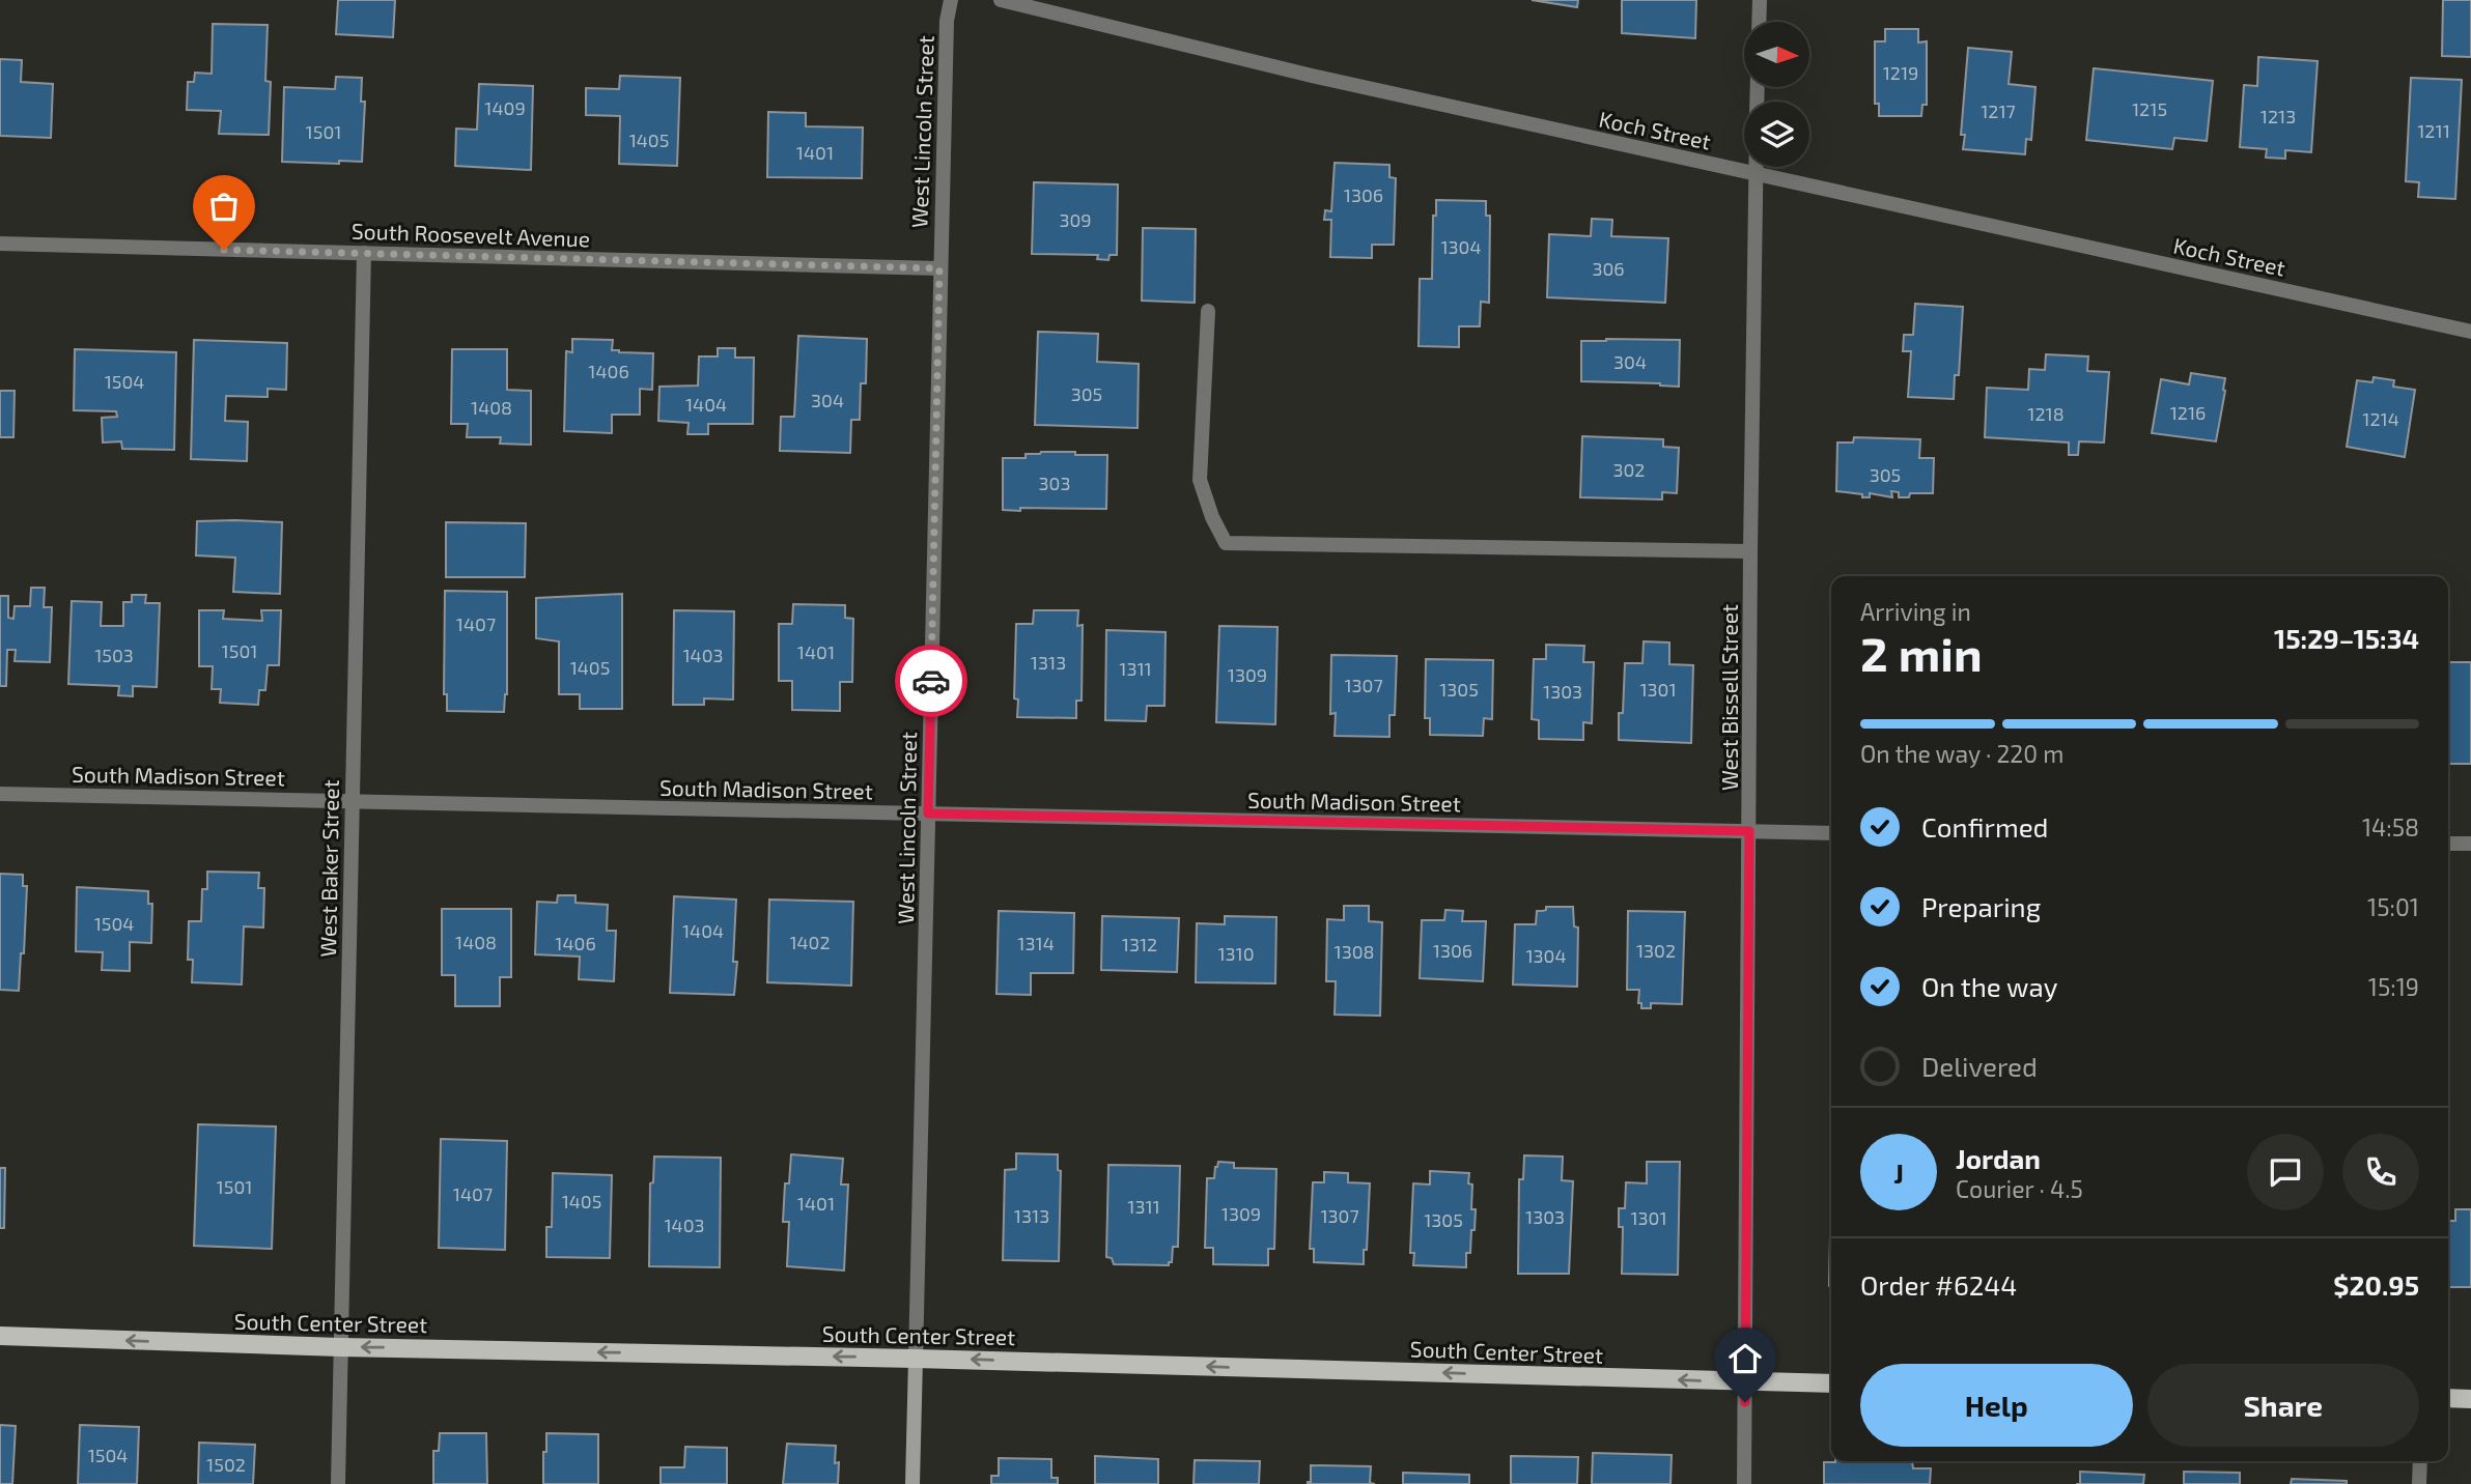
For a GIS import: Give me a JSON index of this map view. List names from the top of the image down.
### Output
{
  "streets": {
    "main road": ["West Lincoln Street", "South Center Street"],
    "street": [
      "Koch Street",
      "South Roosevelt Avenue",
      "West Bissell Street",
      "South Madison Street",
      "West Baker Street"
    ]
  },
  "crossings": [
    ["Koch Street", "West Bissell Street"],
    ["West Lincoln Street", "South Roosevelt Avenue"],
    ["West Lincoln Street", "South Madison Street"],
    ["West Lincoln Street", "South Center Street"],
    ["South Roosevelt Avenue", "West Baker Street"],
    ["West Bissell Street", "South Madison Street"],
    ["West Bissell Street", "South Center Street"],
    ["South Madison Street", "West Baker Street"],
    ["West Baker Street", "South Center Street"]
  ],
  "one_way": ["South Center Street"],
  "house_numbers": [
    "1219",
    "1409",
    "1215",
    "1217",
    "1213",
    "1211",
    "1501",
    "1405",
    "1401",
    "1306",
    "309",
    "1304",
    "306",
    "304",
    "1406",
    "1504",
    "305",
    "304",
    "1404",
    "1408",
    "1216",
    "1218",
    "1214",
    "302",
    "305",
    "303",
    "1407",
    "1501",
    "1401",
    "1503",
    "1403",
    "1313",
    "1405",
    "1311",
    "1309",
    "1307",
    "1305",
    "1301",
    "1303",
    "1504",
    "1404",
    "1408",
    "1402",
    "1406",
    "1314",
    "1312",
    "1306",
    "1302",
    "1308",
    "1310",
    "1304",
    "1501",
    "1407",
    "1405",
    "1401",
    "1311",
    "1309",
    "1313",
    "1307",
    "1303",
    "1301",
    "1305",
    "1403",
    "1504",
    "1502"
  ],
  "north": "right",
  "page": {
    "heading": ["2 min", "Arriving in", "15:29–15:34"],
    "panel": [
      "Jordan",
      "Courier · 4.5",
      "Order #6244",
      "$20.95"
    ],
    "bar": "On the way · 220 m",
    "list": [
      ["Confirmed", "14:58"],
      ["Preparing", "15:01"],
      ["On the way", "15:19"],
      "Delivered"
    ],
    "round": "J",
    "buttons": ["Help", "Share"]
  }
}
